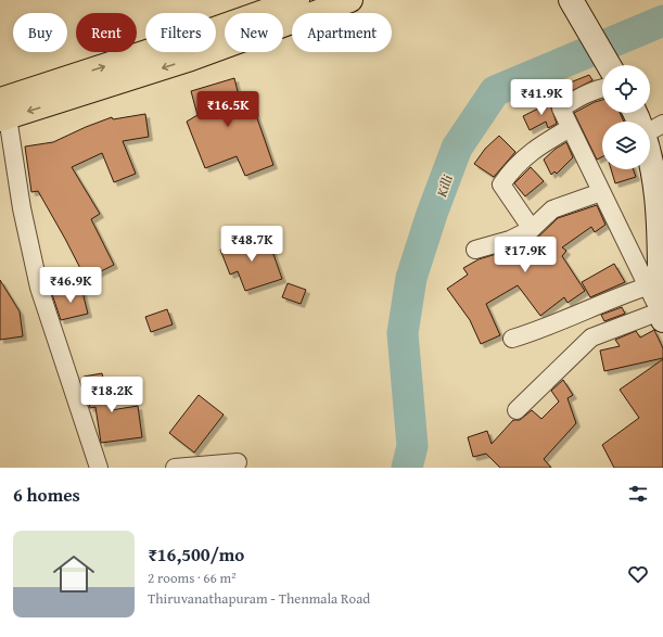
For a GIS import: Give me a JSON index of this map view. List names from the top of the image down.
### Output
{
  "water": ["Killi"],
  "page": {
    "chip": [
      "Buy",
      "Rent",
      "Filters",
      "New",
      "Apartment"
    ],
    "price": [
      "₹41.9K",
      "₹16.5K",
      "₹48.7K",
      "₹17.9K",
      "₹46.9K",
      "₹18.2K"
    ],
    "heading": "6 homes",
    "list": [
      {
        "name": "₹16,500/mo",
        "note": "2 rooms · 66 m² · Thiruvanathapuram - Thenmala Road"
      }
    ]
  }
}
